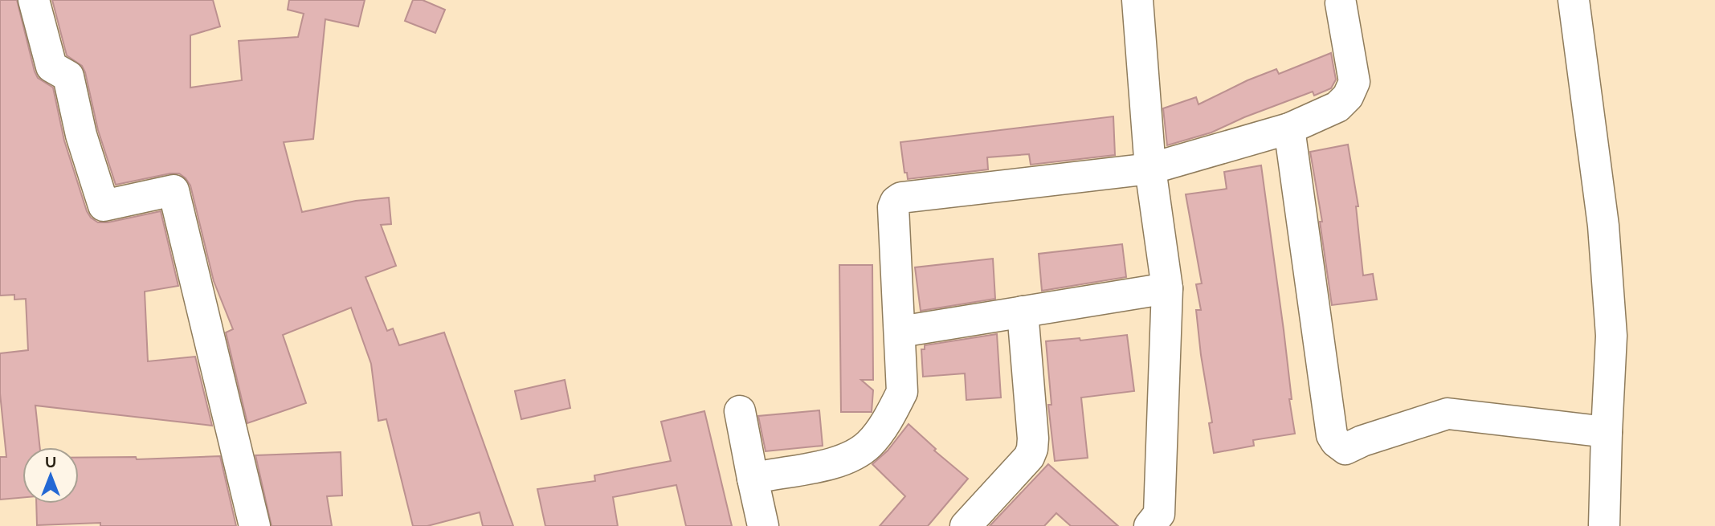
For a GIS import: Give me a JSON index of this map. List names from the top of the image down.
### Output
{
  "north": "top"
}
